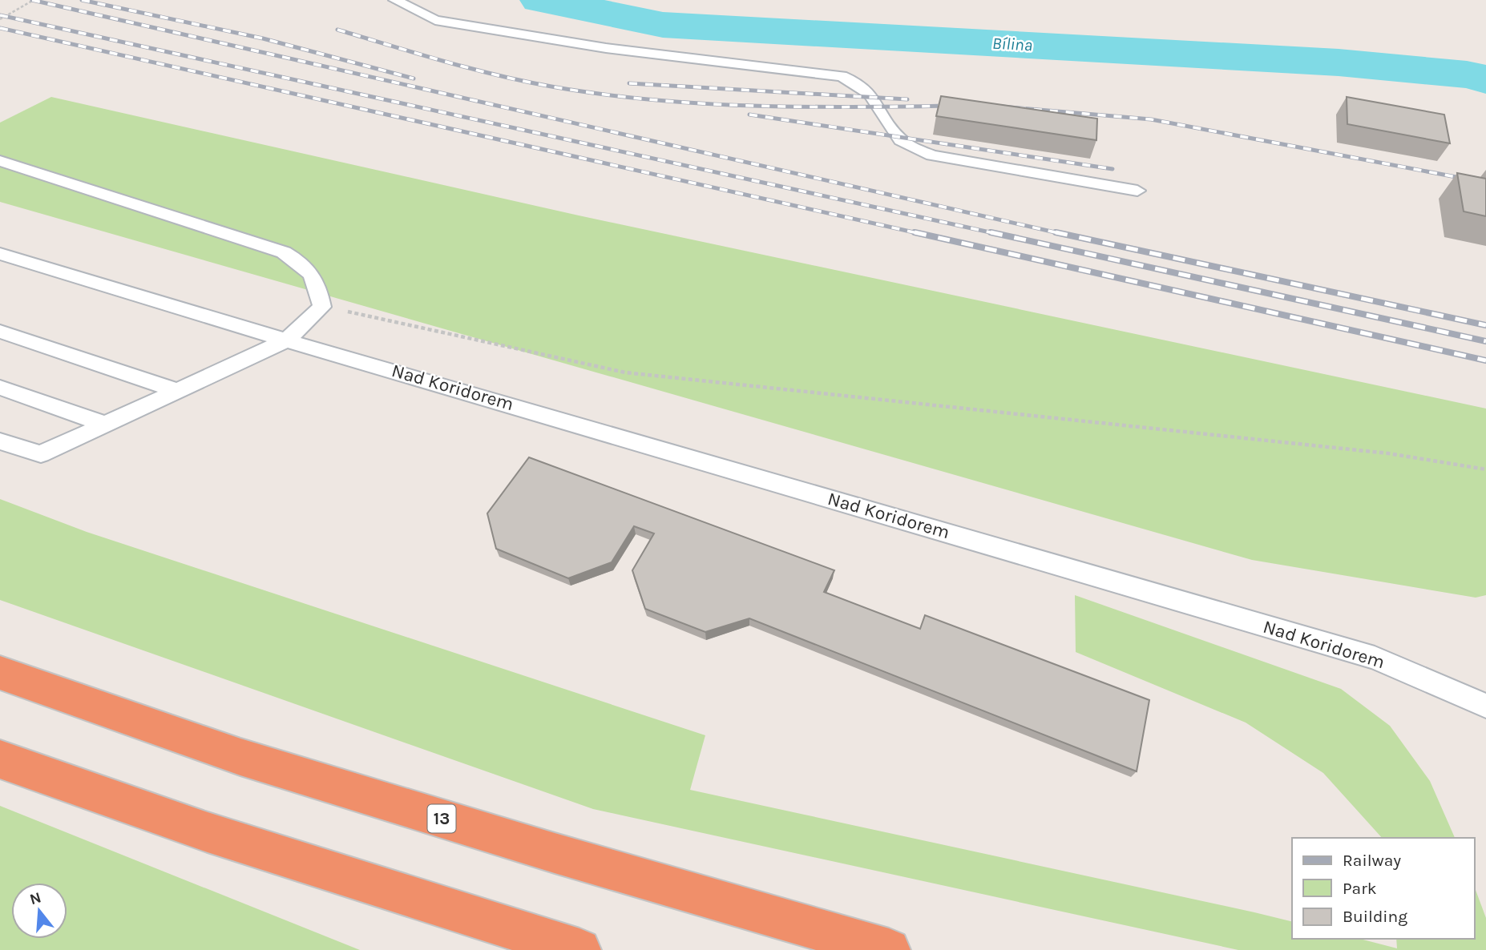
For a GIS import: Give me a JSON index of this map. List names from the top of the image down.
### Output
{
  "streets": {
    "highway": ["13"],
    "lane": ["Nad Koridorem"]
  },
  "water": ["Bílina"],
  "legend": ["Railway", "Park", "Building"],
  "north": "top"
}
